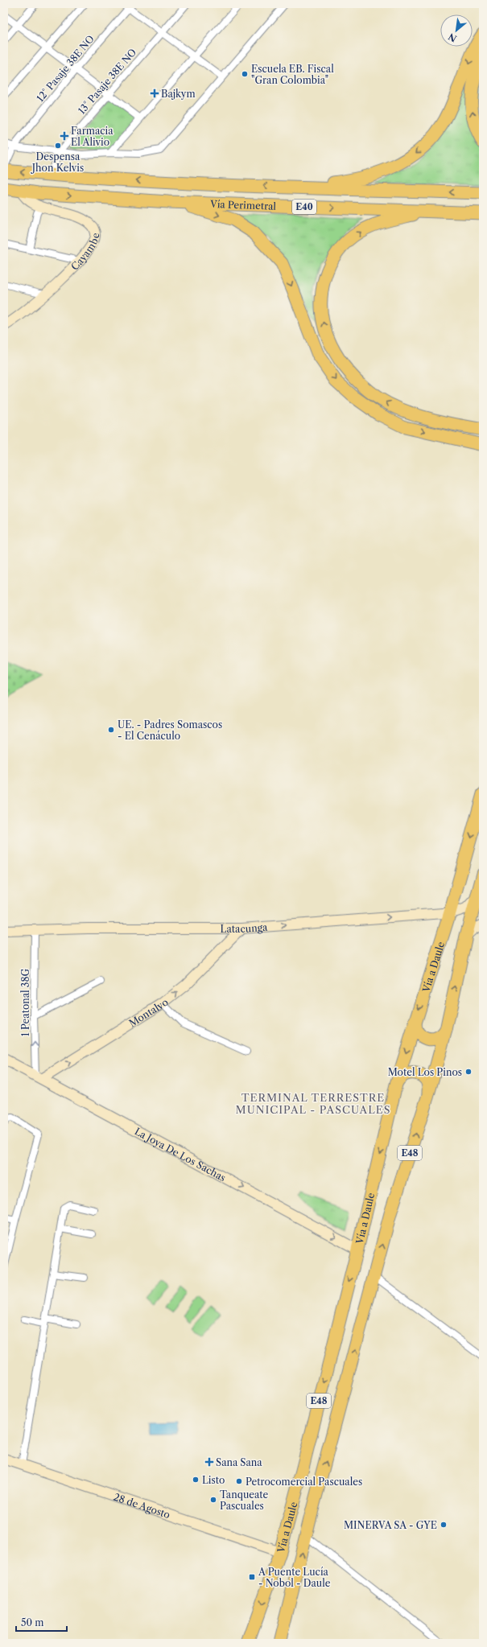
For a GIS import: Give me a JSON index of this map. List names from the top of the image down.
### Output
{
  "streets": {
    "highway": [
      "Vía Perimetral",
      "E40",
      "Vía a Daule",
      "E48"
    ],
    "street": [
      "12° Pasaje 38E NO",
      "13° Pasaje 38E NO",
      "Cayambe",
      "Latacunga",
      "1 Peatonal 38G",
      "Montalvo",
      "La Joya De Los Sachas",
      "28 de Agosto"
    ]
  },
  "crossings": [
    ["13° Pasaje 38E NO", "Vía Perimetral"],
    ["Vía Perimetral", "Cayambe"],
    ["Latacunga", "Vía a Daule"],
    ["Latacunga", "1 Peatonal 38G"],
    ["Latacunga", "Montalvo"],
    ["Latacunga", "E48"],
    ["Vía a Daule", "La Joya De Los Sachas"],
    ["Vía a Daule", "28 de Agosto"],
    ["1 Peatonal 38G", "Montalvo"],
    ["1 Peatonal 38G", "La Joya De Los Sachas"],
    ["Montalvo", "La Joya De Los Sachas"]
  ],
  "one_way": [
    "Latacunga",
    "1 Peatonal 38G",
    "Montalvo",
    "La Joya De Los Sachas"
  ],
  "districts": ["TERMINAL TERRESTRE MUNICIPAL - PASCUALES"],
  "places": {
    "other": [
      "Escuela EB. Fiscal \"Gran Colombia\"",
      "Despensa Jhon Kelvis",
      "UE. - Padres Somascos - El Cenáculo",
      "Motel Los Pinos",
      "Listo",
      "Petrocomercial Pascuales",
      "Tanqueate Pascuales",
      "MINERVA SA - GYE"
    ],
    "health": ["Bajkym", "Farmacia El Alivio", "Sana Sana"],
    "transit": ["A Puente Lucía - Nobol - Daule"]
  },
  "scale_bar": "50 m",
  "north": "bottom left"
}
